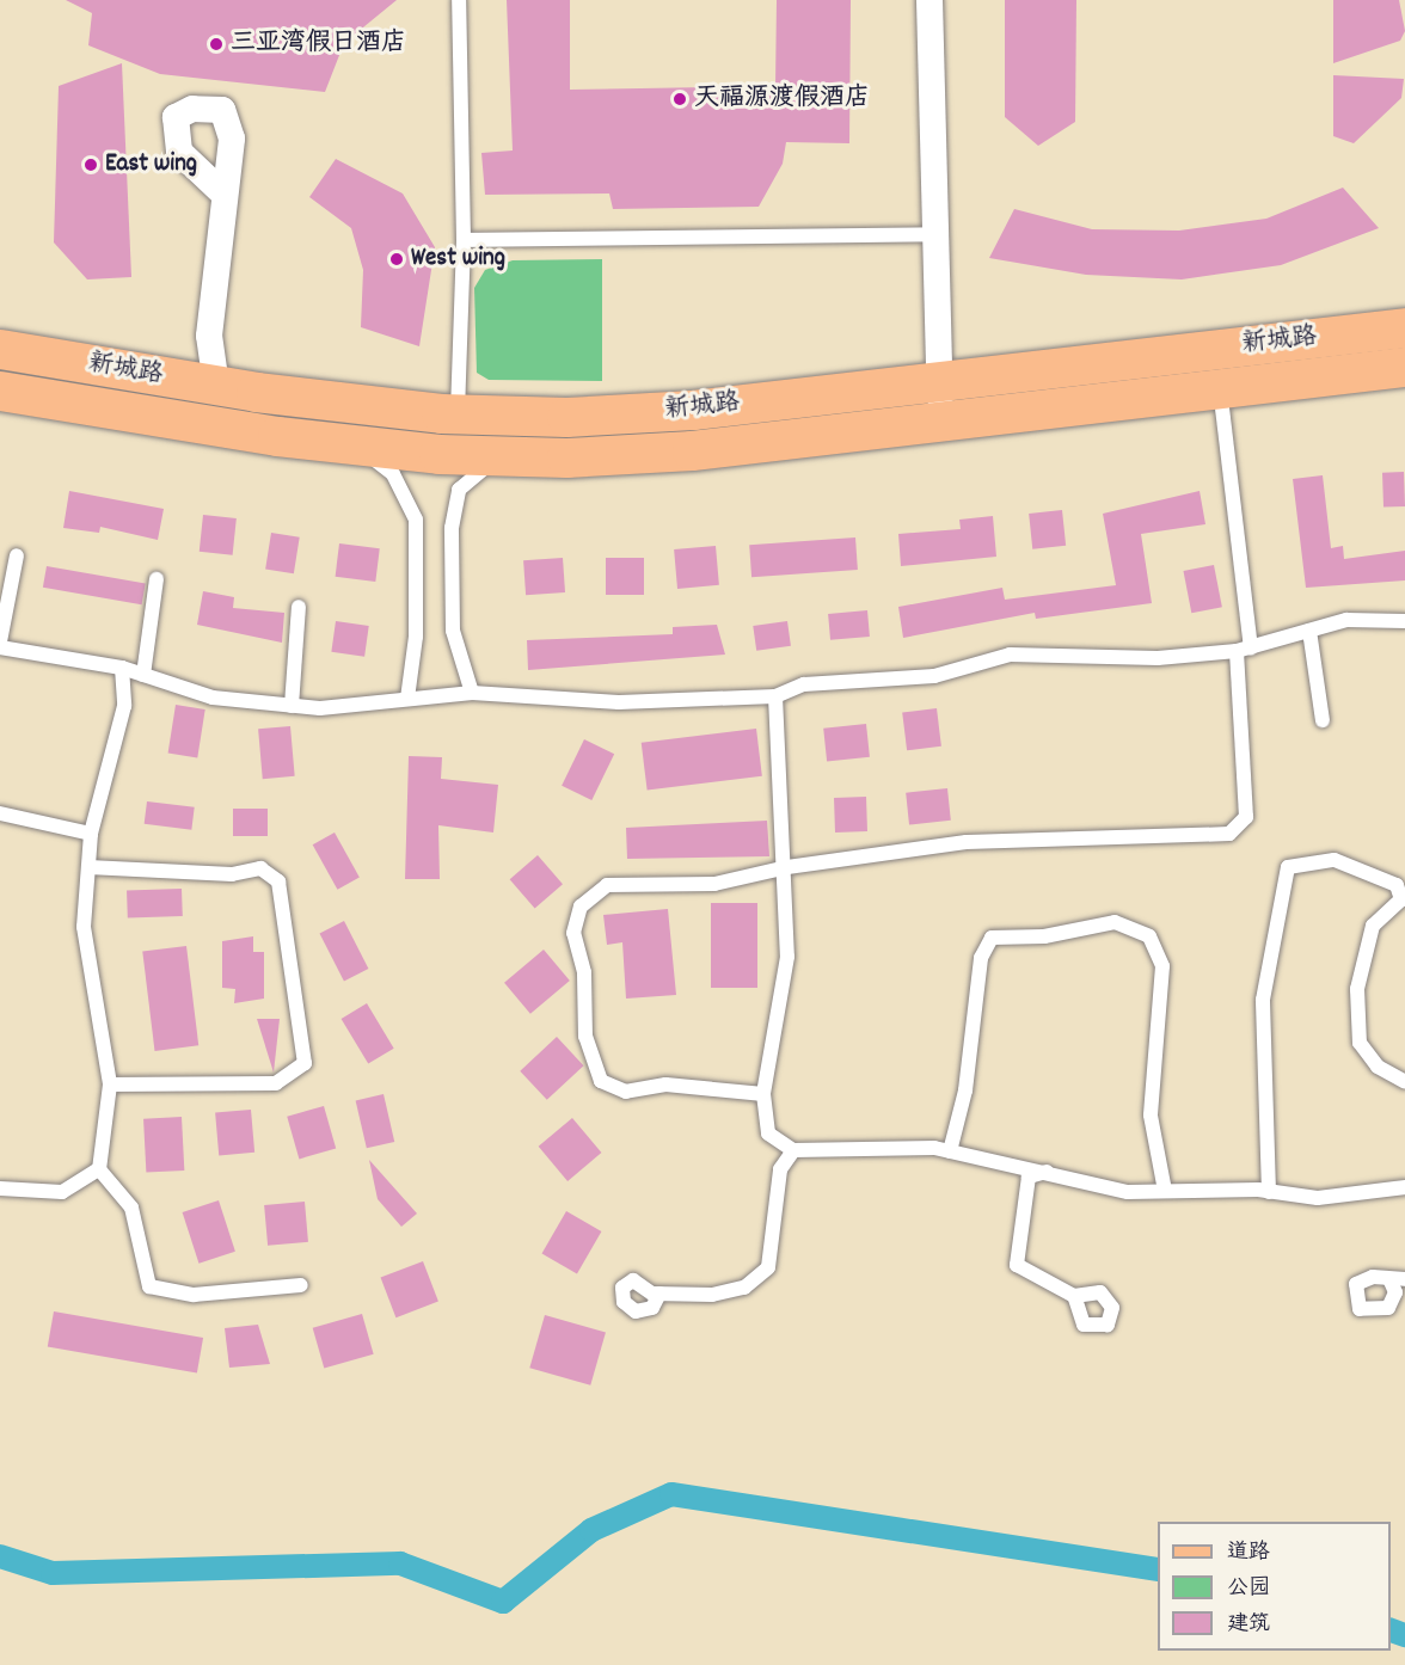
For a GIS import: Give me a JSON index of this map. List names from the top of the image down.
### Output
{
  "streets": {
    "main road": ["新城路"]
  },
  "places": [
    "三亚湾假日酒店",
    "天福源渡假酒店",
    "East wing",
    "West wing"
  ],
  "legend": ["道路", "公园", "建筑"]
}
